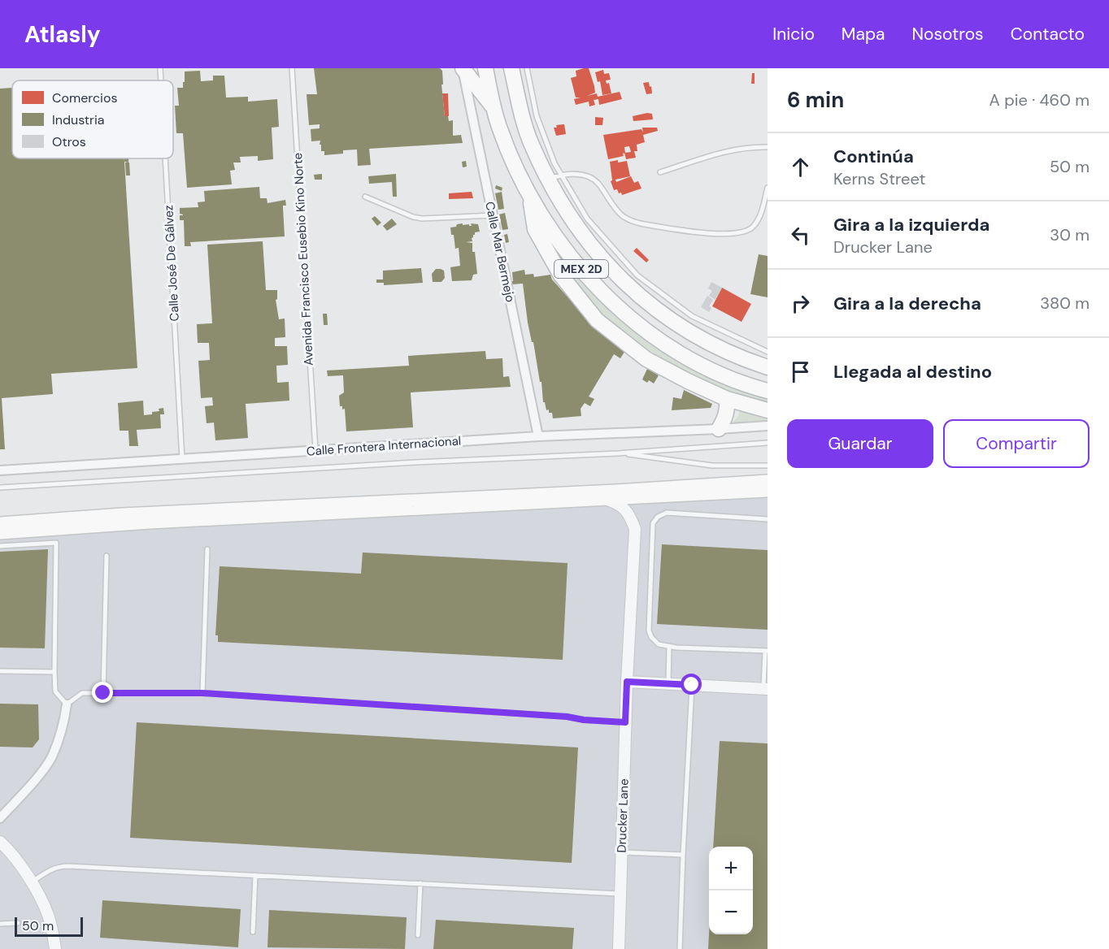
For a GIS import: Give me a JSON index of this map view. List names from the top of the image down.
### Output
{
  "streets": {
    "highway": ["MEX 2D"],
    "street": ["Calle Mar Bermejo", "Calle Frontera Internacional", "Drucker Lane"],
    "lane": ["Avenida Francisco Eusebio Kino Norte", "Calle José De Gálvez"]
  },
  "crossings": [
    ["Calle Mar Bermejo", "Calle Frontera Internacional"],
    ["Avenida Francisco Eusebio Kino Norte", "Calle Frontera Internacional"],
    ["Calle José De Gálvez", "Calle Frontera Internacional"]
  ],
  "legend": ["Comercios", "Industria", "Otros"],
  "scale_bar": "50 m",
  "page": {
    "header": "Atlasly",
    "nav": [
      "Inicio",
      "Mapa",
      "Nosotros",
      "Contacto"
    ],
    "heading": ["6 min", "A pie · 460 m"],
    "list": [
      ["Continúa", "Kerns Street", "50 m"],
      ["Gira a la izquierda", "Drucker Lane", "30 m"],
      ["Gira a la derecha", "380 m"],
      "Llegada al destino"
    ],
    "buttons": ["Guardar", "Compartir"],
    "map_buttons": ["+", "−"],
    "scale": "50 m"
  }
}
